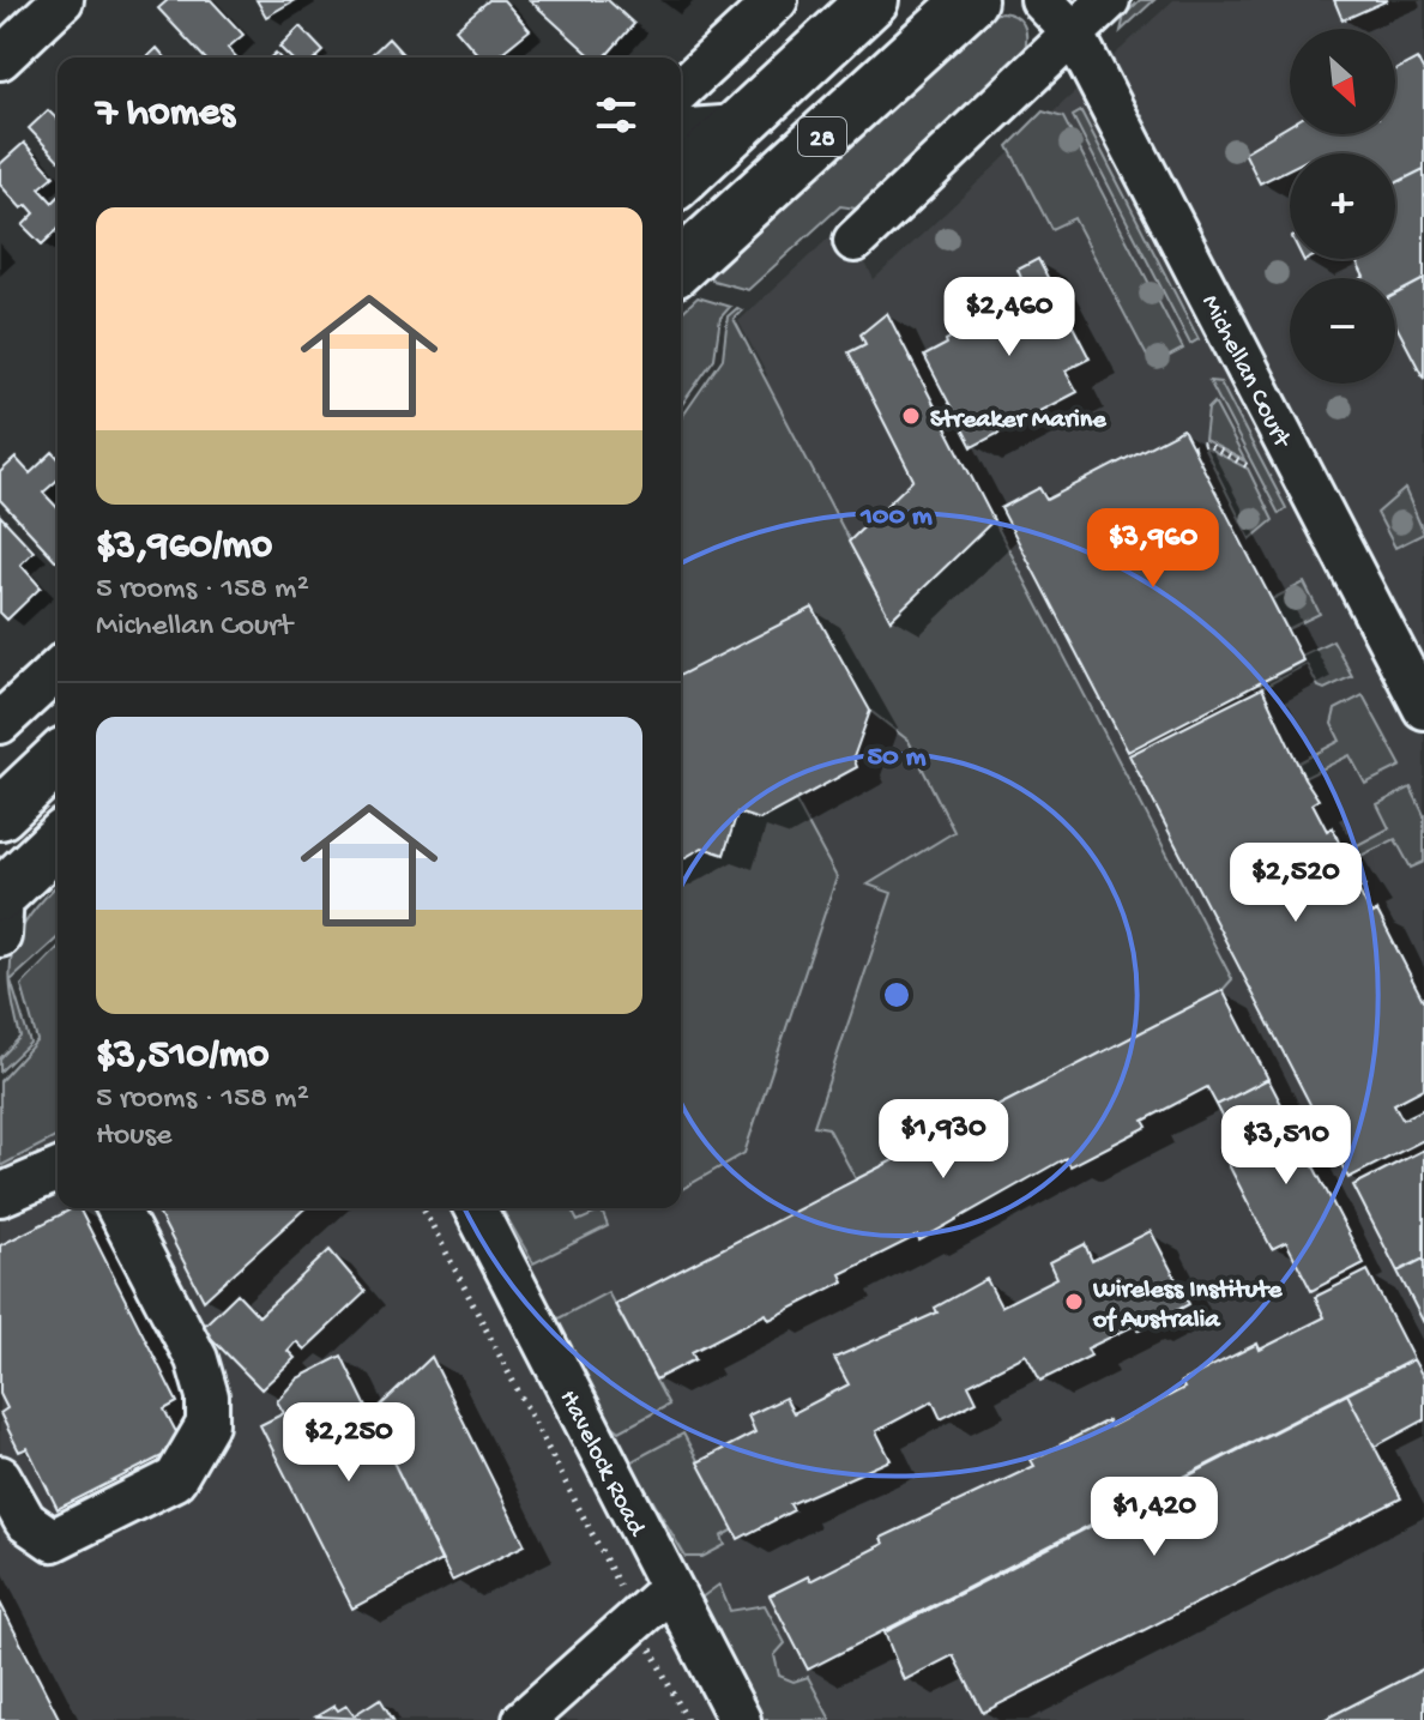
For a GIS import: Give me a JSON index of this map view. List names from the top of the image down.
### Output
{
  "streets": {
    "main road": ["28"],
    "street": ["Michellan Court", "Havelock Road"]
  },
  "places": ["Streaker Marine", "Wireless Institute of Australia"],
  "north": "bottom right",
  "page": {
    "map_buttons": ["+", "−"],
    "heading": "7 homes",
    "list": [
      {
        "name": "$3,960/mo",
        "note": "5 rooms · 158 m² · Michellan Court"
      },
      {
        "name": "$3,510/mo",
        "note": "5 rooms · 158 m² · House"
      }
    ],
    "price": [
      "$2,460",
      "$3,960",
      "$2,520",
      "$1,930",
      "$3,510",
      "$2,250",
      "$1,420"
    ]
  },
  "rings": ["100 m", "50 m"]
}
